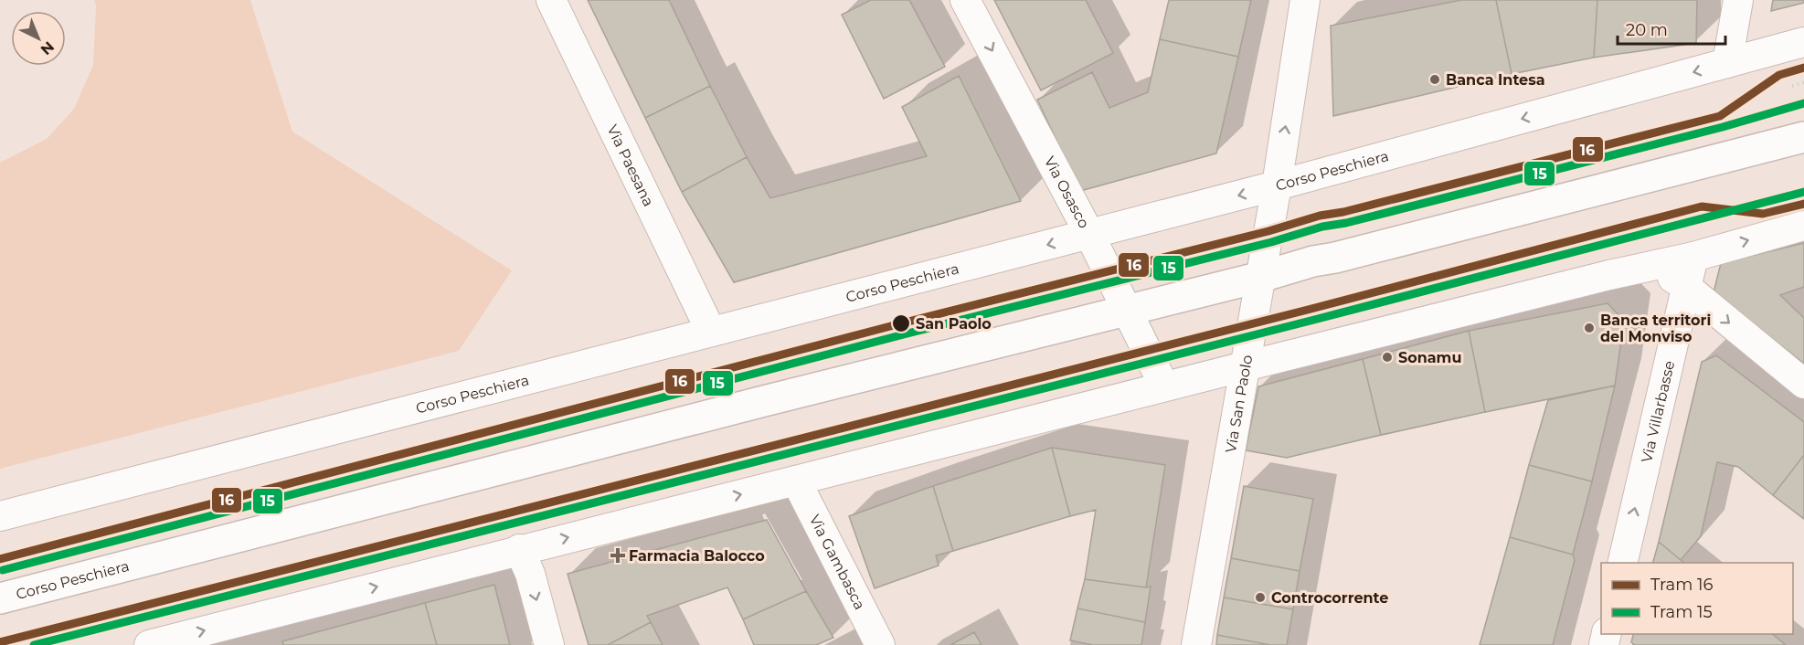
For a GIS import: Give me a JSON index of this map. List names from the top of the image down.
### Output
{
  "streets": {
    "main road": ["Corso Peschiera"],
    "street": [
      "Via Paesana",
      "Via Osasco",
      "Via San Paolo",
      "Via Villarbasse",
      "Via Gambasca"
    ]
  },
  "crossings": [
    ["Via Paesana", "Corso Peschiera"],
    ["Corso Peschiera", "Via Osasco"],
    ["Corso Peschiera", "Via San Paolo"]
  ],
  "one_way": ["Via Osasco", "Via Villarbasse"],
  "places": {
    "other": [
      "Banca Intesa",
      "San Paolo",
      "Banca territori del Monviso",
      "Sonamu",
      "Controcorrente"
    ],
    "health": ["Farmacia Balocco"]
  },
  "lines": ["tram line 16", "tram line 15"],
  "legend": ["Tram 16", "Tram 15"],
  "scale_bar": "20 m",
  "north": "bottom right"
}
